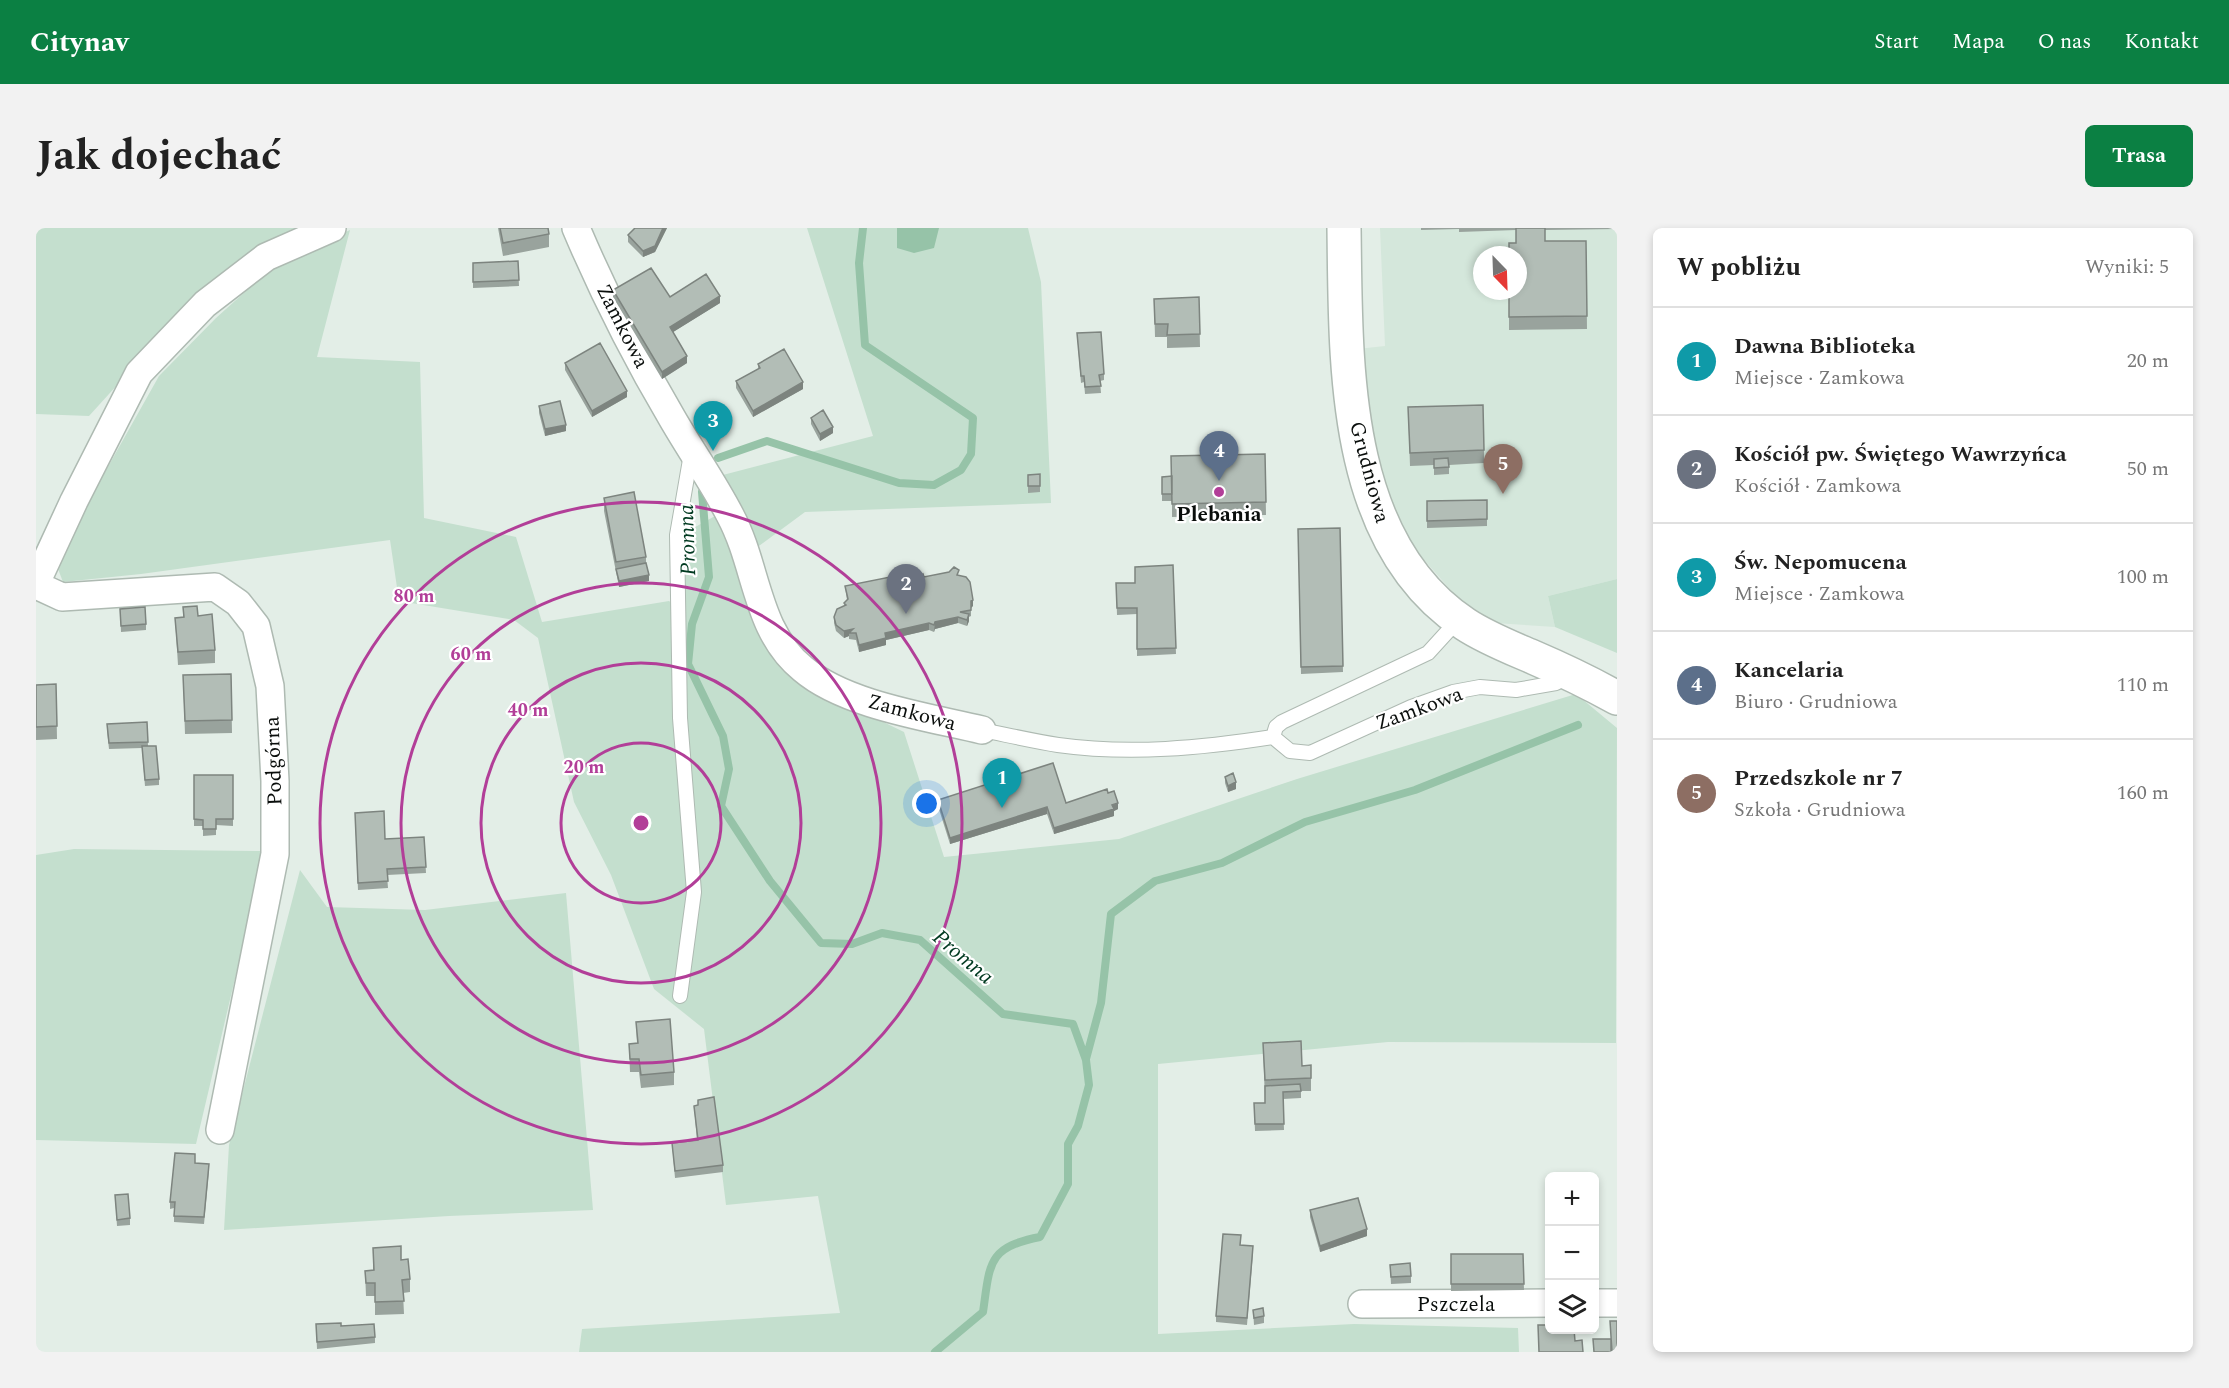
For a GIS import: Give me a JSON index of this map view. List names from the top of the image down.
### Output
{
  "streets": {
    "street": [
      "Zamkowa",
      "Grudniowa",
      "Podgórna",
      "Pszczela"
    ]
  },
  "crossings": [
    ["Zamkowa", "Grudniowa"]
  ],
  "water": ["Promna"],
  "places": ["Plebania"],
  "north": "bottom right",
  "page": {
    "header": "Citynav",
    "nav": [
      "Start",
      "Mapa",
      "O nas",
      "Kontakt"
    ],
    "title": "Jak dojechać",
    "buttons": "Trasa",
    "heading": ["W pobliżu", "Wyniki: 5"],
    "list": [
      {
        "mark": "1",
        "name": "Dawna Biblioteka",
        "note": "Miejsce · Zamkowa",
        "value": "20 m"
      },
      {
        "mark": "2",
        "name": "Kościół pw. Świętego Wawrzyńca",
        "note": "Kościół · Zamkowa",
        "value": "50 m"
      },
      {
        "mark": "3",
        "name": "Św. Nepomucena",
        "note": "Miejsce · Zamkowa",
        "value": "100 m"
      },
      {
        "mark": "4",
        "name": "Kancelaria",
        "note": "Biuro · Grudniowa",
        "value": "110 m"
      },
      {
        "mark": "5",
        "name": "Przedszkole nr 7",
        "note": "Szkoła · Grudniowa",
        "value": "160 m"
      }
    ],
    "pins": [
      "3",
      "4",
      "5",
      "2",
      "1"
    ],
    "map_buttons": ["+", "−"]
  },
  "rings": [
    "80 m",
    "60 m",
    "40 m",
    "20 m"
  ]
}
